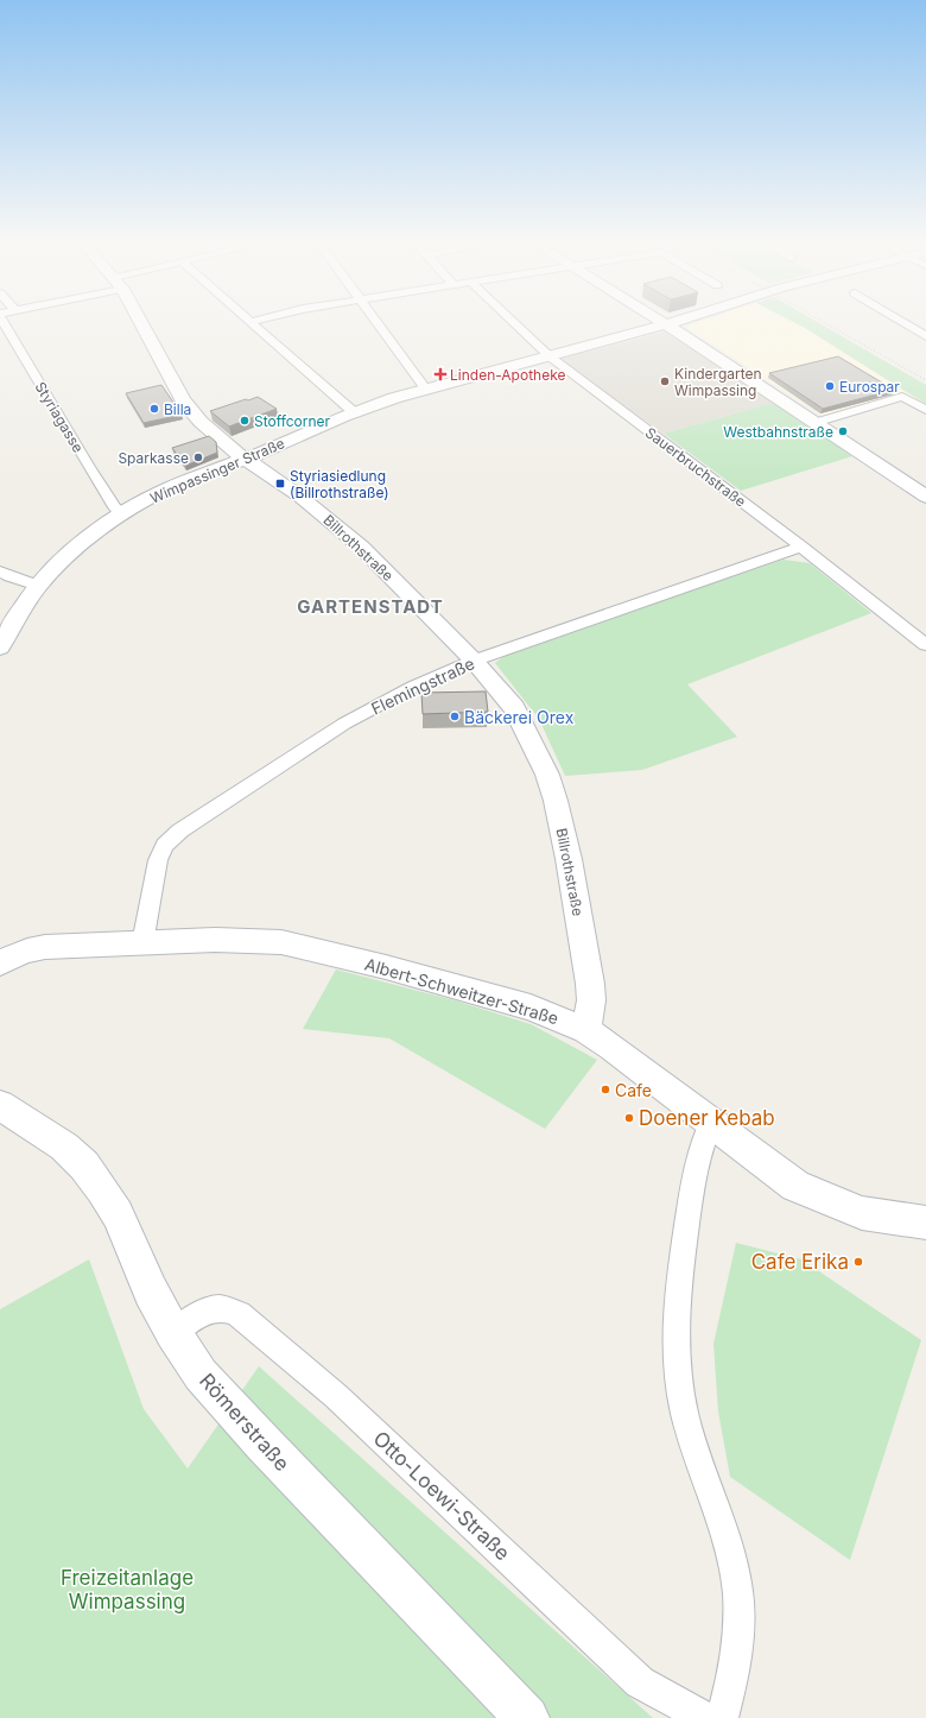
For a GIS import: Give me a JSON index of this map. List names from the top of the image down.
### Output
{
  "streets": {
    "street": [
      "Styriagasse",
      "Sauerbruchstraße",
      "Wimpassinger Straße",
      "Billrothstraße",
      "Flemingstraße",
      "Albert-Schweitzer-Straße",
      "Römerstraße",
      "Otto-Loewi-Straße"
    ]
  },
  "crossings": [
    ["Styriagasse", "Wimpassinger Straße"],
    ["Sauerbruchstraße", "Wimpassinger Straße"],
    ["Sauerbruchstraße", "Flemingstraße"],
    ["Wimpassinger Straße", "Billrothstraße"],
    ["Billrothstraße", "Flemingstraße"],
    ["Billrothstraße", "Albert-Schweitzer-Straße"],
    ["Flemingstraße", "Albert-Schweitzer-Straße"],
    ["Römerstraße", "Otto-Loewi-Straße"]
  ],
  "districts": ["GARTENSTADT"],
  "parks": ["Freizeitanlage Wimpassing"],
  "places": {
    "health": ["Linden-Apotheke"],
    "other": [
      "Kindergarten Wimpassing",
      "Eurospar",
      "Billa",
      "Stoffcorner",
      "Westbahnstraße",
      "Sparkasse",
      "Bäckerei Orex",
      "Cafe",
      "Doener Kebab",
      "Cafe Erika"
    ],
    "transit": ["Styriasiedlung (Billrothstraße)"]
  }
}
